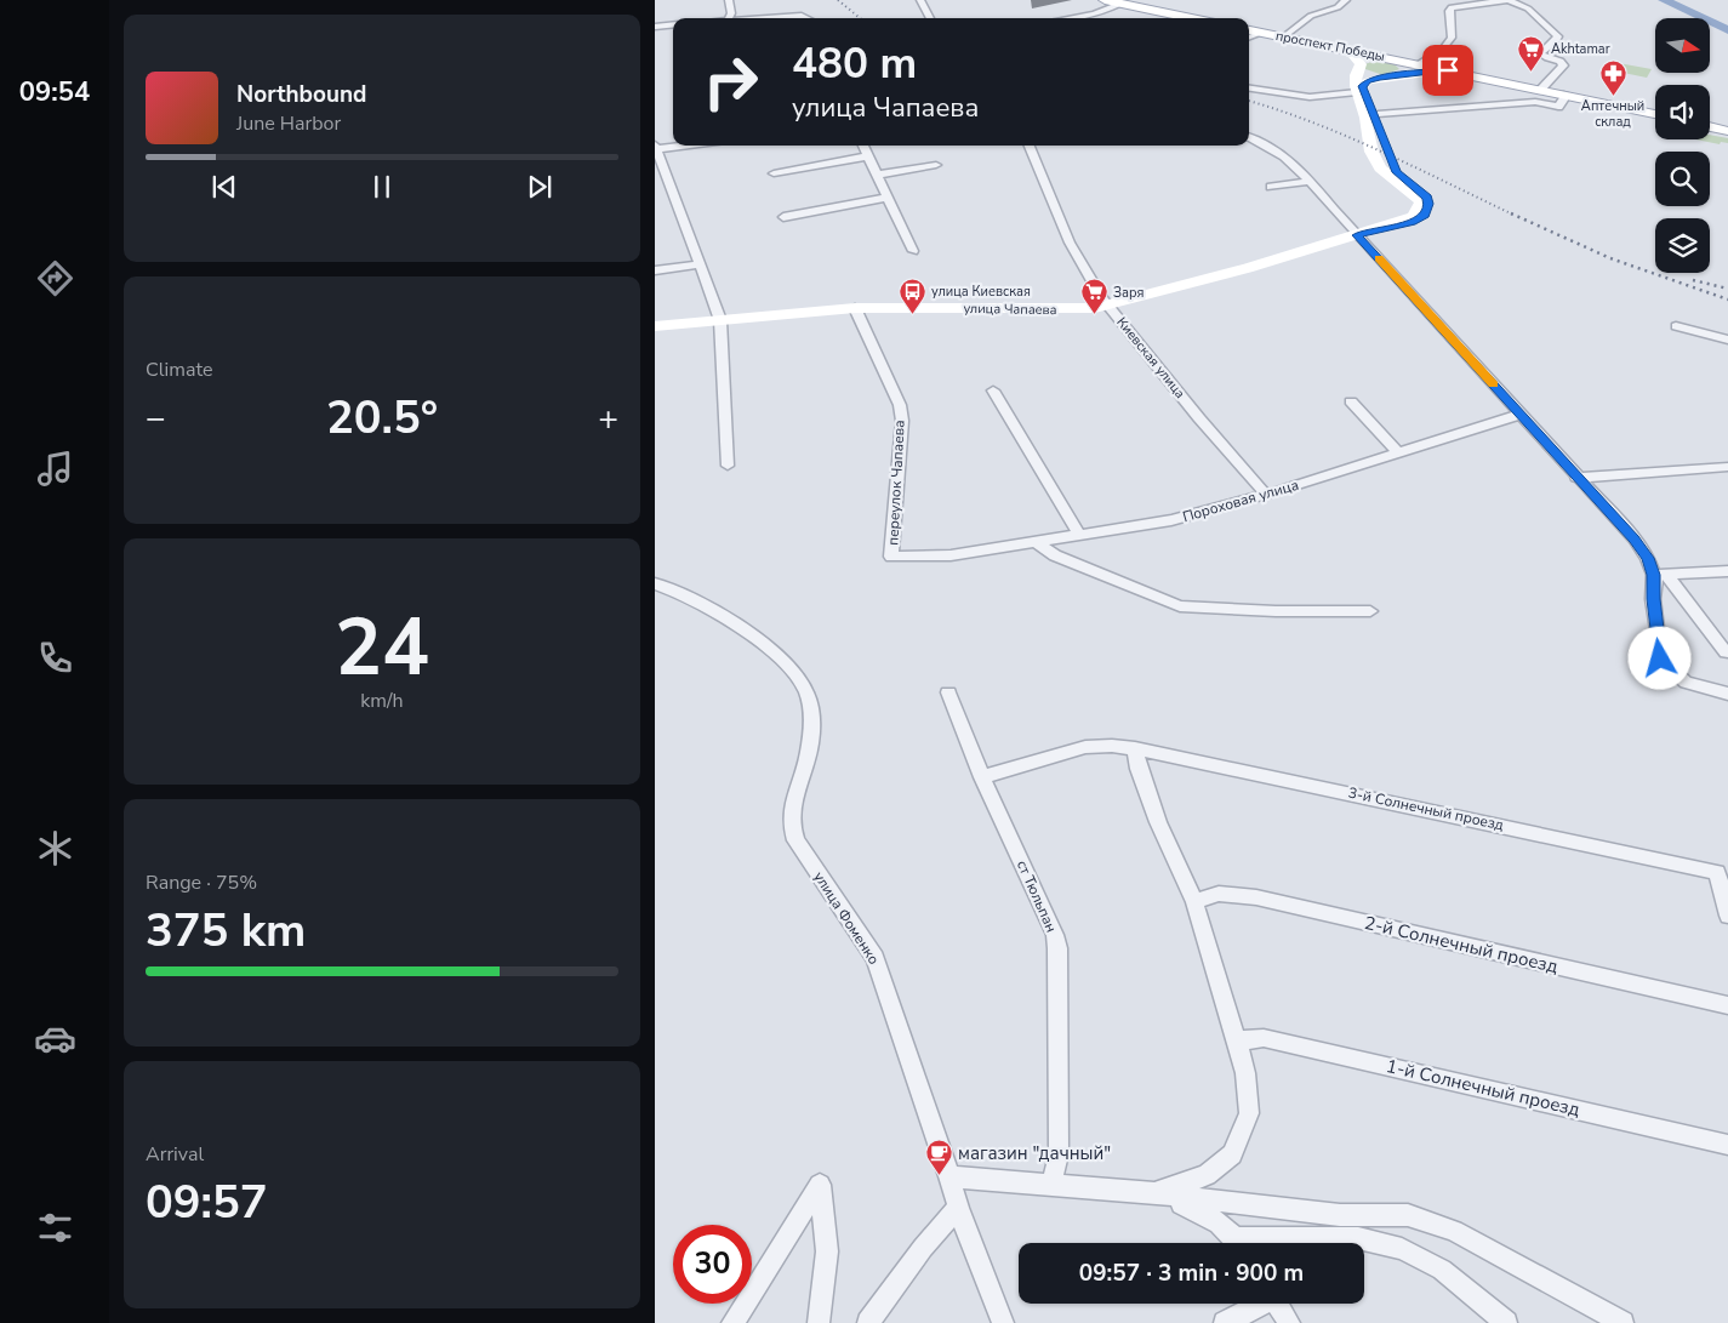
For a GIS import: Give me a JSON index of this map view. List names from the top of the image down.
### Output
{
  "streets": {
    "main road": ["проспект Победы", "улица Чапаева"],
    "street": [
      "Киевская улица",
      "переулок Чапаева",
      "Пороховая улица",
      "3-й Солнечный проезд",
      "ст Тюльпан",
      "улица Фоменко",
      "2-й Солнечный проезд",
      "1-й Солнечный проезд"
    ]
  },
  "crossings": [
    ["улица Чапаева", "Киевская улица"],
    ["улица Чапаева", "переулок Чапаева"],
    ["Киевская улица", "Пороховая улица"],
    ["переулок Чапаева", "Пороховая улица"],
    ["3-й Солнечный проезд", "ст Тюльпан"]
  ],
  "places": {
    "supermarket": ["Akhtamar", "Заря"],
    "pharmacy": ["Аптечный склад"],
    "bus stop": ["улица Киевская"],
    "cafe": ["магазин \"дачный\""]
  },
  "north": "right",
  "page": {
    "tabs": "09:54",
    "turn": ["480 m", "улица Чапаева"],
    "song": ["Northbound", "June Harbor"],
    "tile": [
      "Climate",
      ["24", "km/h"],
      ["Range · 75%", "375 km"],
      ["Arrival", "09:57"]
    ],
    "heat": ["−", "20.5°", "+"],
    "limit": "30",
    "trip": "09:57 · 3 min · 900 m"
  }
}
